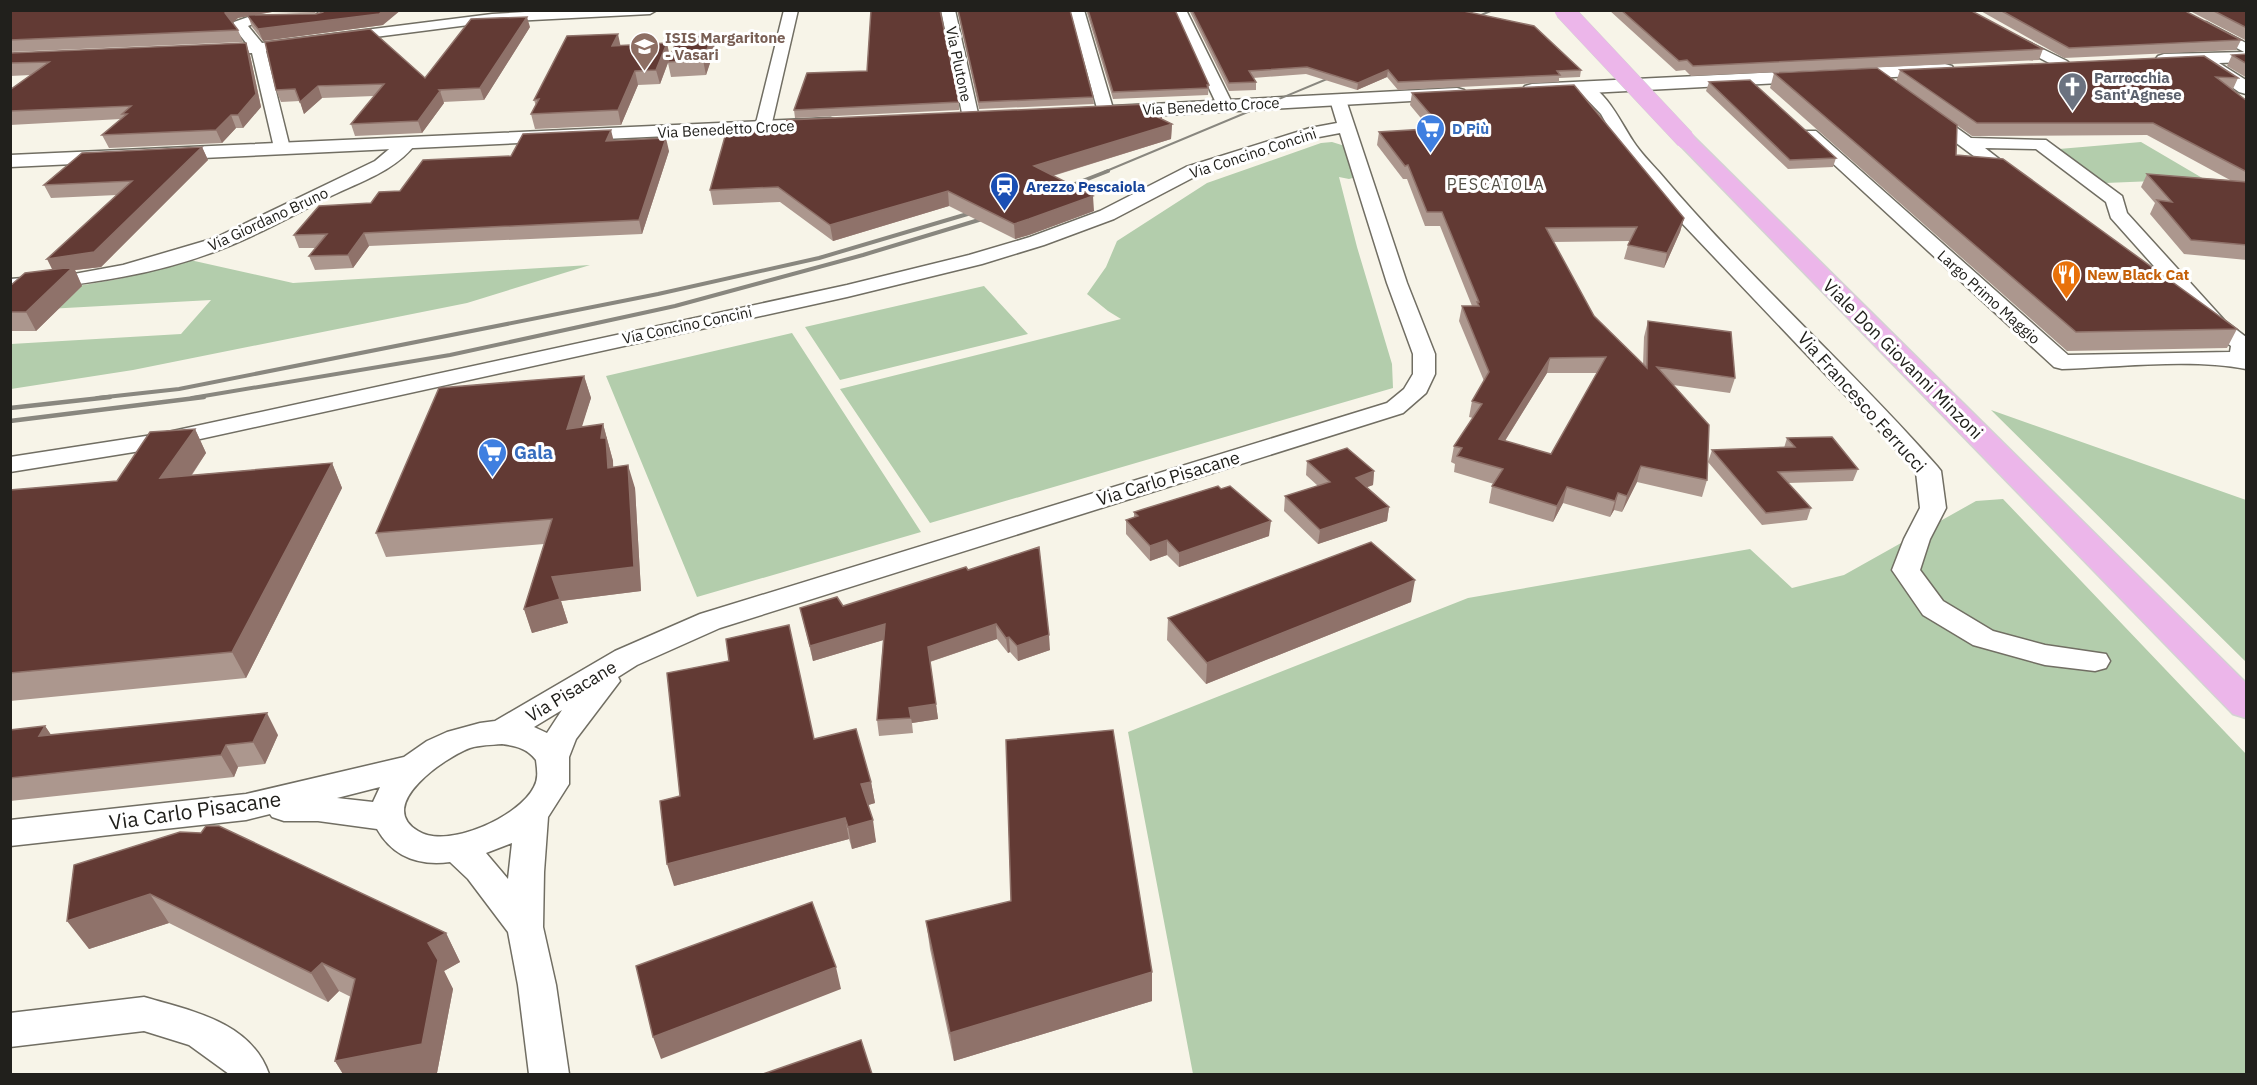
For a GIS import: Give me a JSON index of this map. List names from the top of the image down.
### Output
{
  "streets": {
    "main road": ["Via Benedetto Croce", "Viale Don Giovanni Minzoni"],
    "street": [
      "Via Plutone",
      "Via Concino Concini",
      "Via Giordano Bruno",
      "Largo Primo Maggio",
      "Via Francesco Ferrucci",
      "Via Carlo Pisacane",
      "Via Pisacane"
    ]
  },
  "crossings": [
    ["Via Benedetto Croce", "Via Giordano Bruno"],
    ["Via Benedetto Croce", "Via Carlo Pisacane"],
    ["Via Concino Concini", "Via Carlo Pisacane"],
    ["Via Carlo Pisacane", "Via Pisacane"]
  ],
  "districts": ["PESCAIOLA"],
  "places": {
    "school or university": ["ISIS Margaritone - Vasari"],
    "church": ["Parrocchia Sant'Agnese"],
    "supermarket": ["D Più", "Gala"],
    "station": ["Arezzo Pescaiola"],
    "restaurant": ["New Black Cat"]
  }
}
